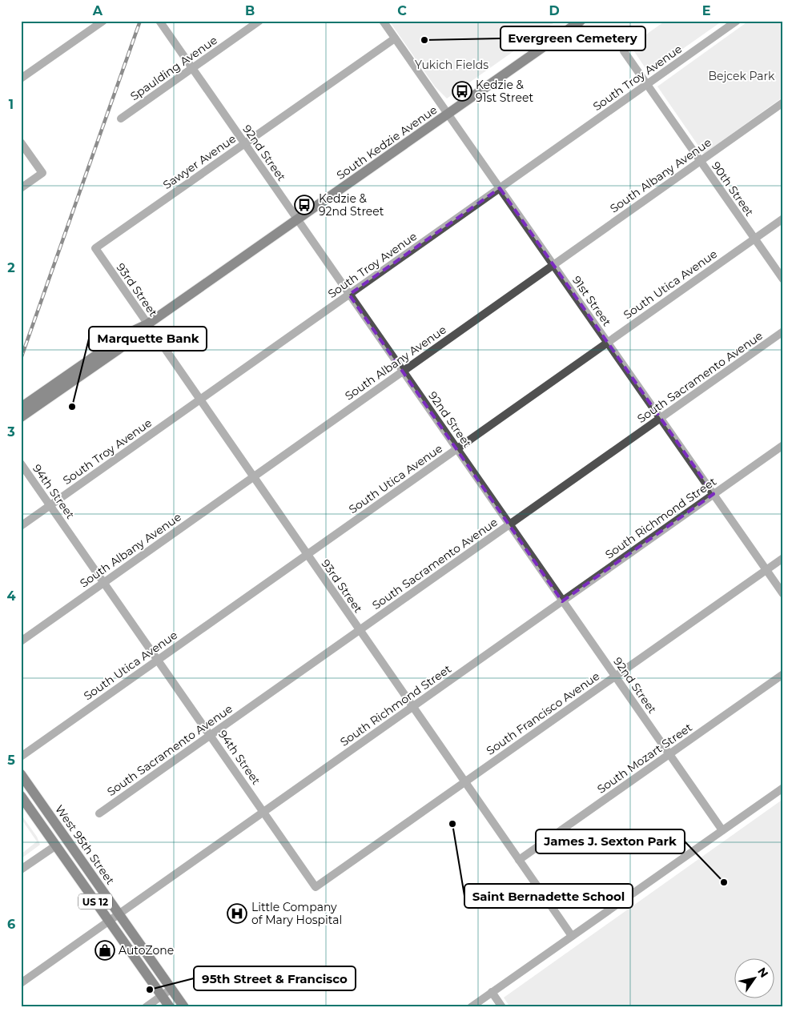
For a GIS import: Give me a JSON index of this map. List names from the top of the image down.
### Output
{
  "streets": {
    "main road": ["South Kedzie Avenue", "West 95th Street", "US 12"],
    "street": [
      "Spaulding Avenue",
      "South Troy Avenue",
      "92nd Street",
      "Sawyer Avenue",
      "South Albany Avenue",
      "90th Street",
      "South Utica Avenue",
      "93rd Street",
      "91st Street",
      "South Sacramento Avenue",
      "94th Street",
      "South Richmond Street",
      "South Francisco Avenue",
      "South Mozart Street"
    ]
  },
  "crossings": [
    ["Spaulding Avenue", "92nd Street"],
    ["South Troy Avenue", "92nd Street"],
    ["South Troy Avenue", "90th Street"],
    ["South Troy Avenue", "93rd Street"],
    ["South Troy Avenue", "91st Street"],
    ["South Troy Avenue", "94th Street"],
    ["South Kedzie Avenue", "92nd Street"],
    ["South Kedzie Avenue", "93rd Street"],
    ["South Kedzie Avenue", "91st Street"],
    ["92nd Street", "Sawyer Avenue"],
    ["92nd Street", "South Albany Avenue"],
    ["92nd Street", "South Utica Avenue"],
    ["92nd Street", "South Sacramento Avenue"],
    ["92nd Street", "South Richmond Street"],
    ["92nd Street", "South Francisco Avenue"],
    ["92nd Street", "South Mozart Street"],
    ["Sawyer Avenue", "93rd Street"],
    ["Sawyer Avenue", "91st Street"],
    ["South Albany Avenue", "90th Street"],
    ["South Albany Avenue", "93rd Street"],
    ["South Albany Avenue", "91st Street"],
    ["South Albany Avenue", "94th Street"],
    ["90th Street", "South Utica Avenue"],
    ["South Utica Avenue", "93rd Street"],
    ["South Utica Avenue", "91st Street"],
    ["South Utica Avenue", "94th Street"],
    ["93rd Street", "South Sacramento Avenue"],
    ["93rd Street", "South Richmond Street"],
    ["93rd Street", "South Francisco Avenue"],
    ["93rd Street", "South Mozart Street"],
    ["91st Street", "South Sacramento Avenue"],
    ["91st Street", "South Richmond Street"],
    ["91st Street", "South Francisco Avenue"],
    ["South Sacramento Avenue", "94th Street"],
    ["94th Street", "South Richmond Street"],
    ["94th Street", "South Francisco Avenue"],
    ["South Richmond Street", "West 95th Street"],
    ["South Richmond Street", "US 12"]
  ],
  "parks": ["Yukich Fields", "Bejcek Park"],
  "places": {
    "other": [
      "Evergreen Cemetery",
      "Marquette Bank",
      "Saint Bernadette School",
      "James J. Sexton Park",
      "95th Street & Francisco"
    ],
    "bus stop": ["Kedzie & 91st Street", "Kedzie & 92nd Street"],
    "hospital": ["Little Company of Mary Hospital"],
    "shop": ["AutoZone"]
  },
  "north": "top right",
  "grid": {
    "columns": [
      "A",
      "B",
      "C",
      "D",
      "E"
    ],
    "rows": [
      "1",
      "2",
      "3",
      "4",
      "5",
      "6"
    ]
  }
}
